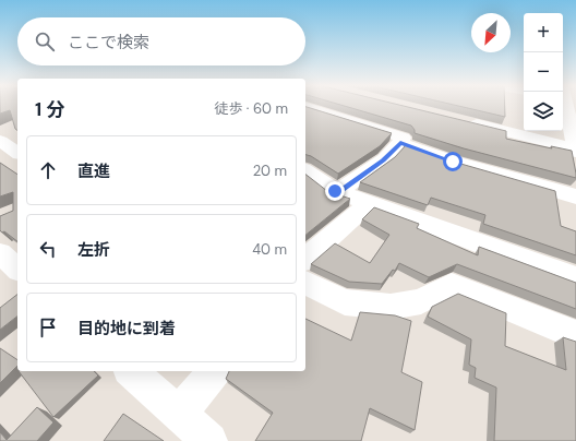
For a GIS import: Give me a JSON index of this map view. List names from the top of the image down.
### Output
{
  "north": "bottom left",
  "page": {
    "map_buttons": ["+", "−"],
    "search": "ここで検索",
    "heading": ["1 分", "徒歩 · 60 m"],
    "list": [
      ["直進", "20 m"],
      ["左折", "40 m"],
      "目的地に到着"
    ]
  }
}
